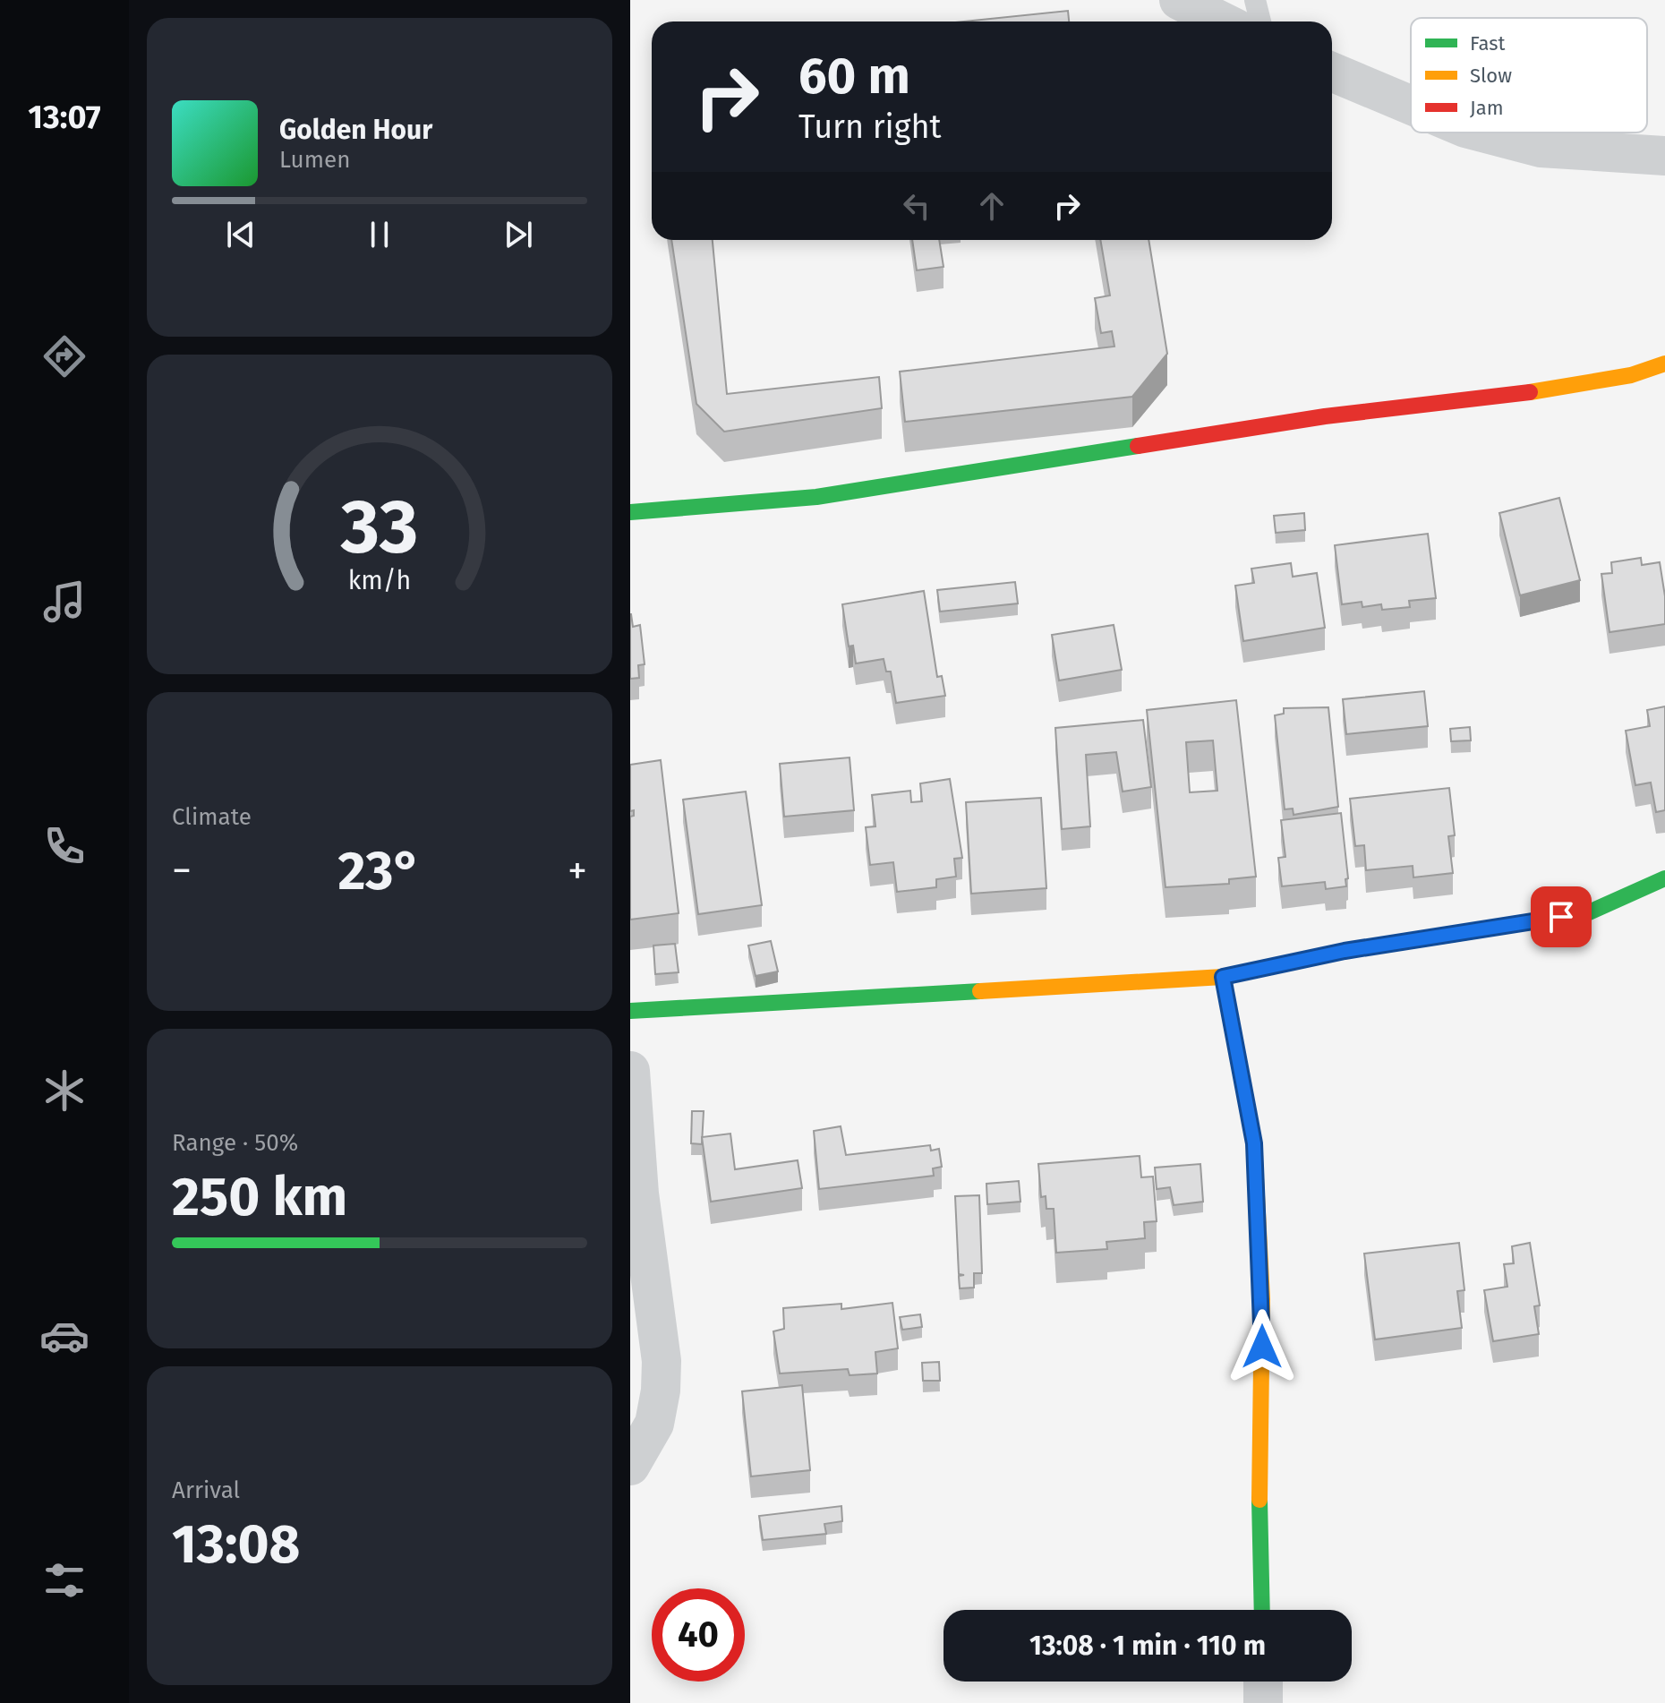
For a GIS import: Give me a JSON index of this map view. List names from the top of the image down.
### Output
{
  "legend": ["Fast", "Slow", "Jam"],
  "page": {
    "tabs": "13:07",
    "turn": ["60 m", "Turn right"],
    "song": ["Golden Hour", "Lumen"],
    "tile": [
      "Climate",
      ["Range · 50%", "250 km"],
      ["Arrival", "13:08"]
    ],
    "heat": ["−", "23°", "+"],
    "limit": "40",
    "trip": "13:08 · 1 min · 110 m",
    "gauge": ["33", "km/h"]
  }
}
